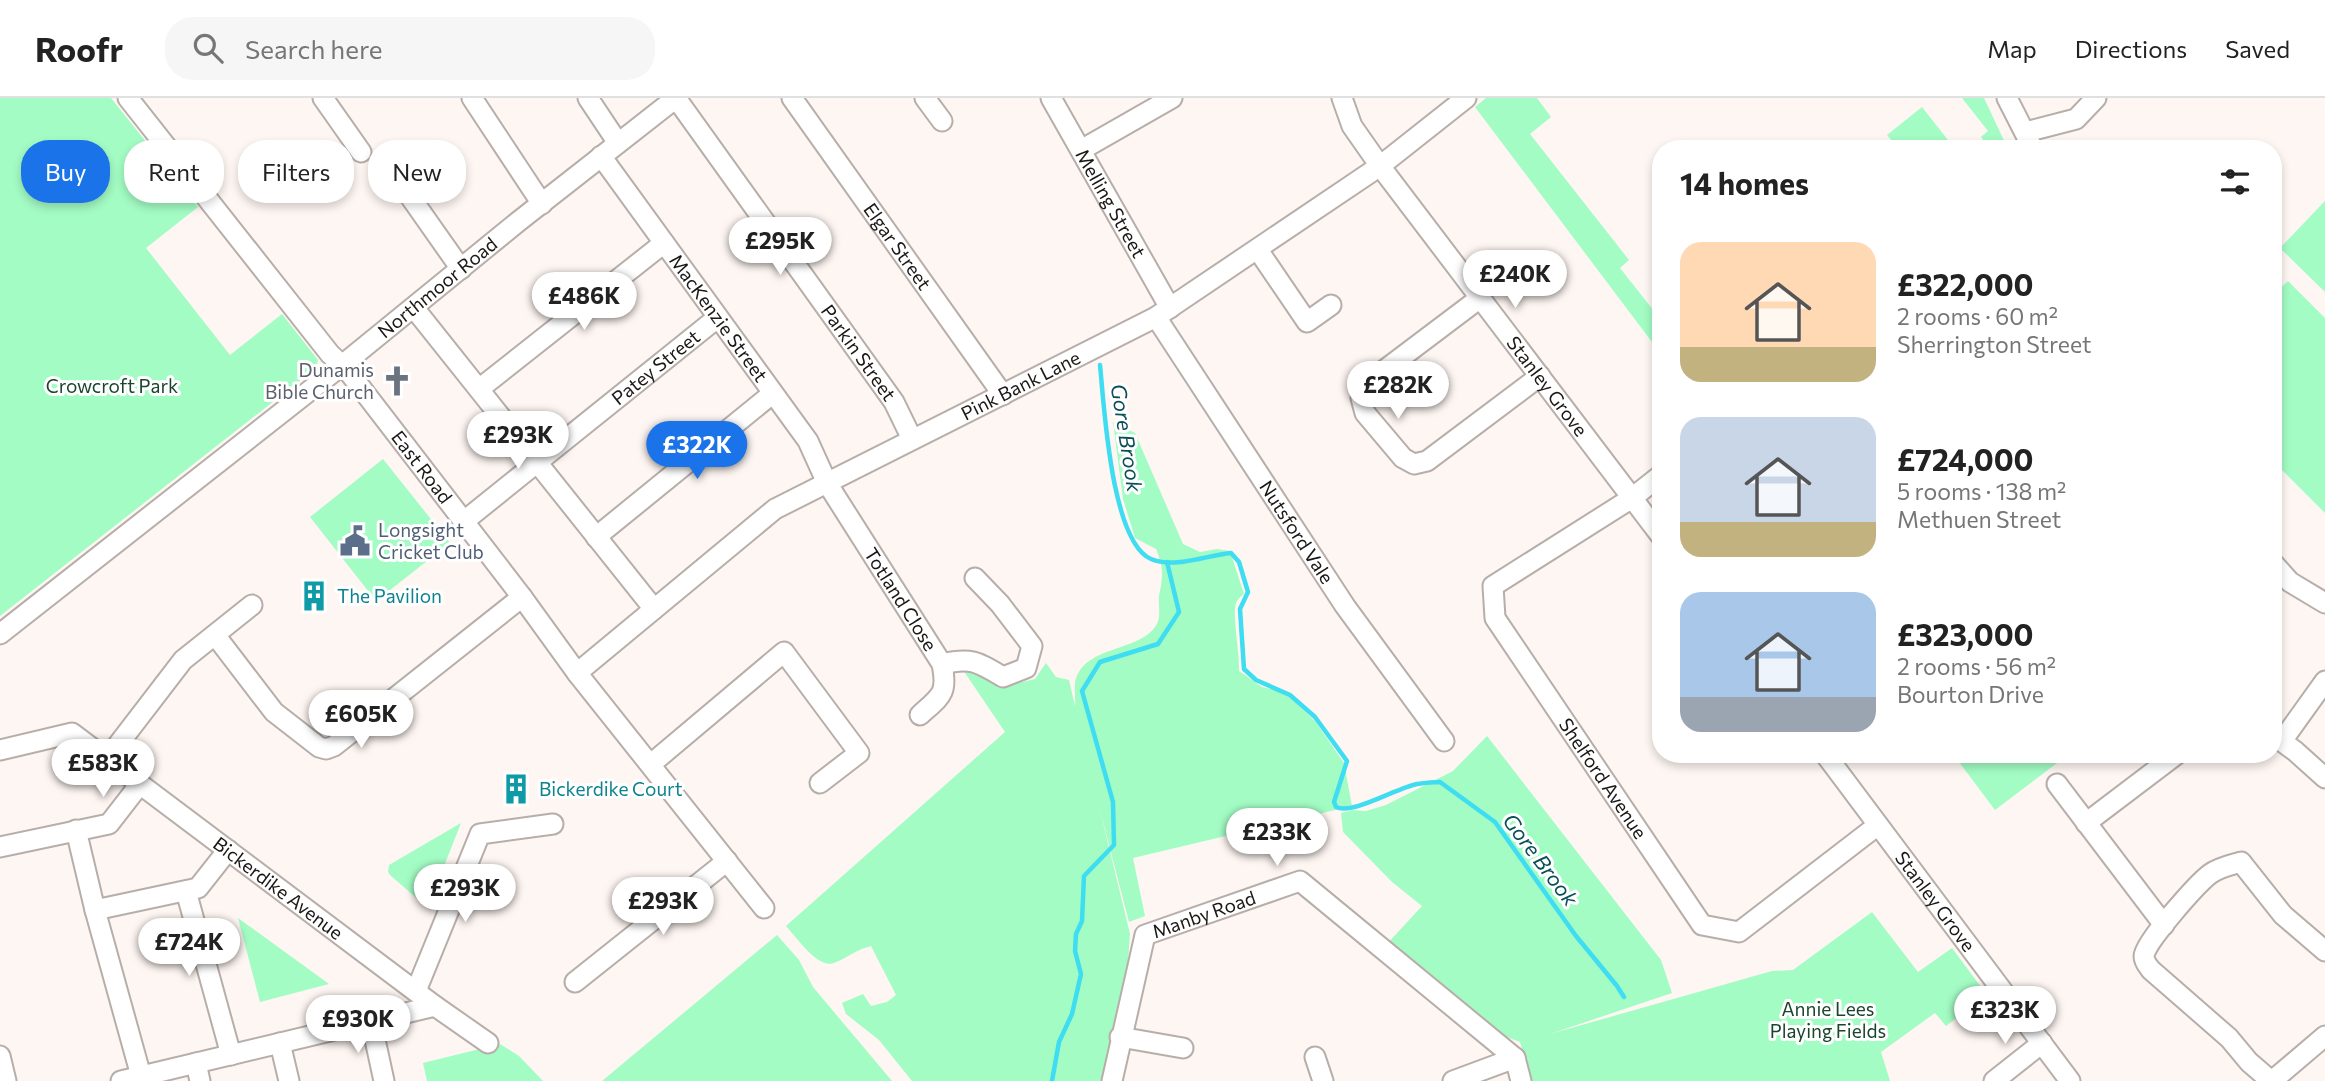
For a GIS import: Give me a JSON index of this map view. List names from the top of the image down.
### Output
{
  "streets": {
    "street": [
      "Melling Street",
      "Elgar Street",
      "Northmoor Road",
      "MacKenzie Street",
      "Parkin Street",
      "Patey Street",
      "Pink Bank Lane",
      "Stanley Grove",
      "East Road",
      "Nutsford Vale",
      "Totland Close",
      "Shelford Avenue",
      "Bickerdike Avenue",
      "Manby Road"
    ]
  },
  "crossings": [
    ["Melling Street", "Pink Bank Lane"],
    ["Melling Street", "Nutsford Vale"],
    ["Elgar Street", "Pink Bank Lane"],
    ["Northmoor Road", "MacKenzie Street"],
    ["Northmoor Road", "Parkin Street"],
    ["Northmoor Road", "East Road"],
    ["MacKenzie Street", "Patey Street"],
    ["MacKenzie Street", "Pink Bank Lane"],
    ["MacKenzie Street", "Totland Close"],
    ["Parkin Street", "Pink Bank Lane"],
    ["Patey Street", "East Road"],
    ["Pink Bank Lane", "Stanley Grove"],
    ["Pink Bank Lane", "East Road"],
    ["Pink Bank Lane", "Nutsford Vale"],
    ["Pink Bank Lane", "Totland Close"],
    ["Stanley Grove", "Shelford Avenue"]
  ],
  "water": ["Gore Brook"],
  "parks": ["Crowcroft Park", "Annie Lees Playing Fields"],
  "places": {
    "church": ["Dunamis Bible Church"],
    "public building": ["Longsight Cricket Club"],
    "building": ["The Pavilion", "Bickerdike Court"]
  },
  "page": {
    "header": "Roofr",
    "search": "Search here",
    "nav": ["Map", "Directions", "Saved"],
    "chip": [
      "Buy",
      "Rent",
      "Filters",
      "New"
    ],
    "heading": "14 homes",
    "price": [
      "£295K",
      "£240K",
      "£486K",
      "£282K",
      "£293K",
      "£322K",
      "£605K",
      "£583K",
      "£233K",
      "£293K",
      "£293K",
      "£724K",
      "£323K",
      "£930K"
    ],
    "list": [
      {
        "name": "£322,000",
        "note": "2 rooms · 60 m² · Sherrington Street"
      },
      {
        "name": "£724,000",
        "note": "5 rooms · 138 m² · Methuen Street"
      },
      {
        "name": "£323,000",
        "note": "2 rooms · 56 m² · Bourton Drive"
      }
    ]
  }
}
